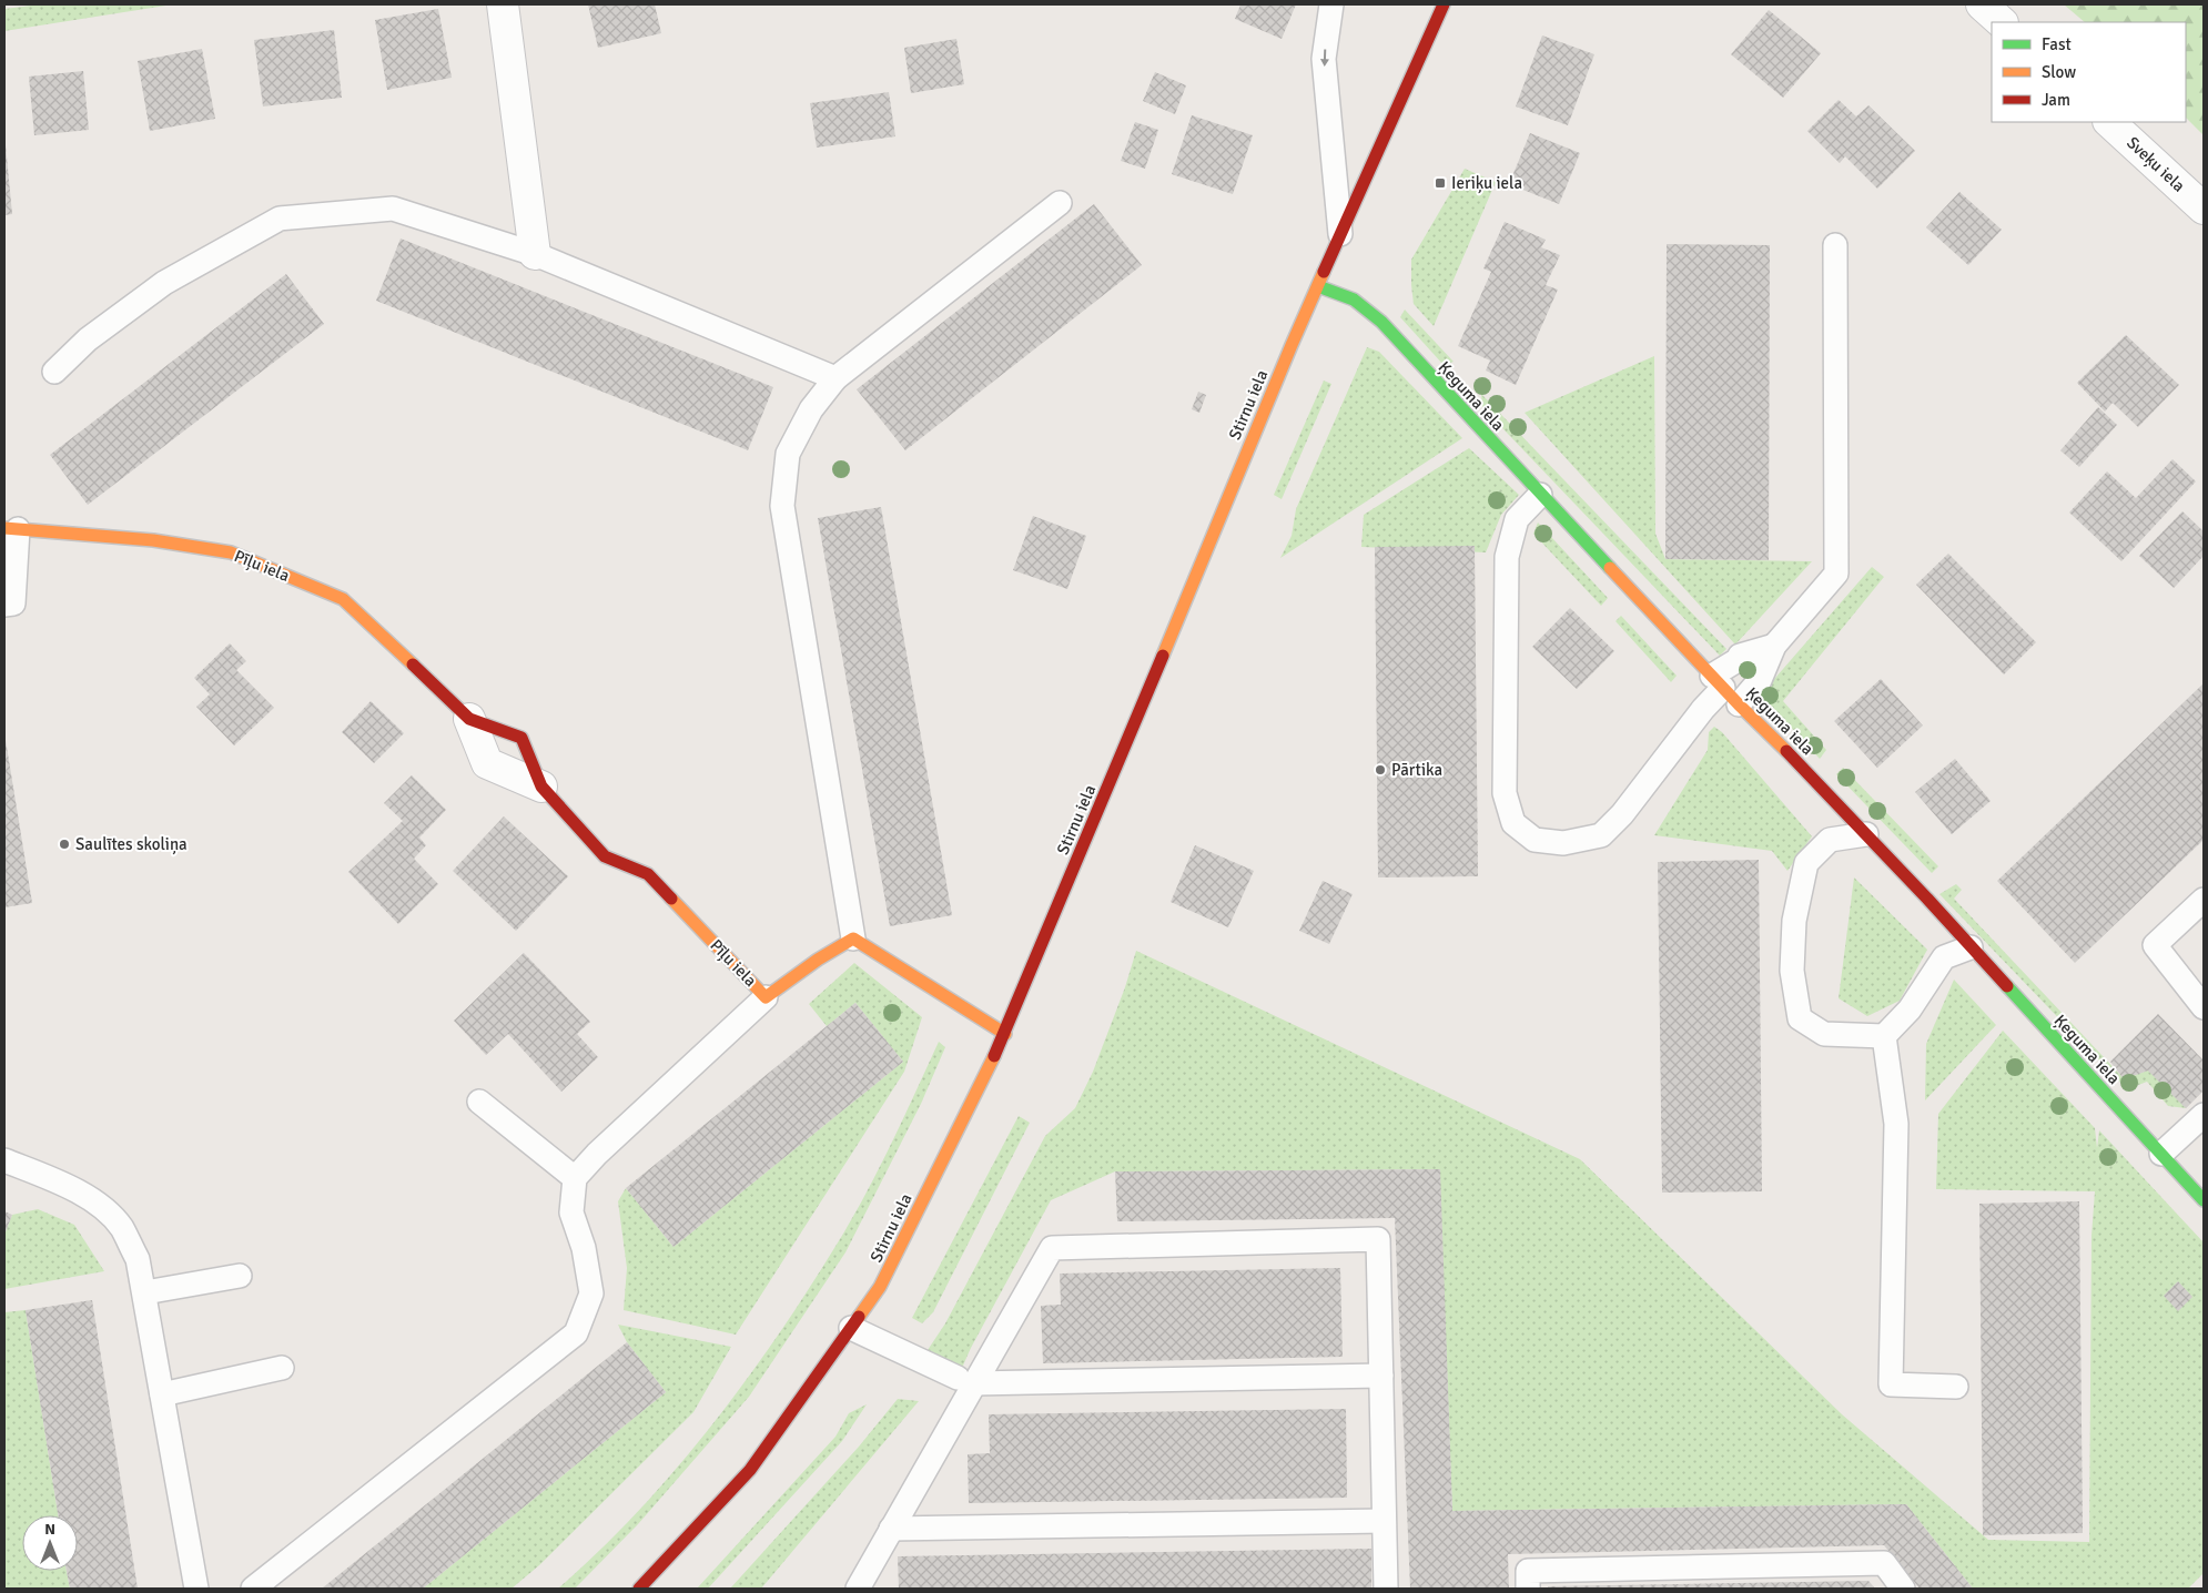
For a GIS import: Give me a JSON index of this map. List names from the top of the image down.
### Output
{
  "streets": {
    "street": [
      "Sveķu iela",
      "Ķeguma iela",
      "Stirnu iela",
      "Pīļu iela"
    ]
  },
  "crossings": [
    ["Ķeguma iela", "Stirnu iela"]
  ],
  "places": {
    "transit": ["Ieriķu iela"],
    "other": ["Pārtika", "Saulītes skoliņa"]
  },
  "legend": ["Fast", "Slow", "Jam"],
  "north": "top"
}
